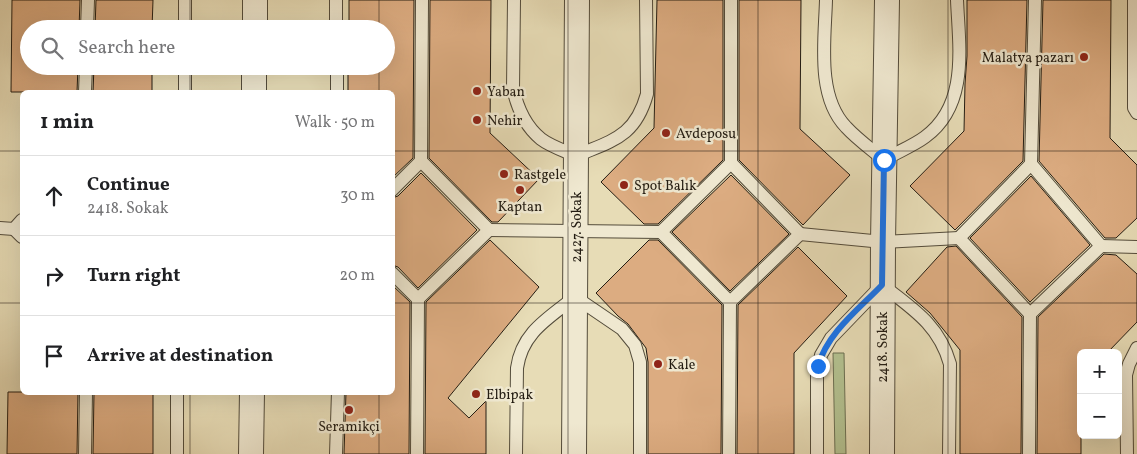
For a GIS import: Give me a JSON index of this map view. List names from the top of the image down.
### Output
{
  "streets": {
    "street": ["2427. Sokak", "2418. Sokak"]
  },
  "places": [
    "Malatya pazarı",
    "Yaban",
    "Nehir",
    "Avdeposu",
    "Rastgele",
    "Spot Balık",
    "Kaptan",
    "Kale",
    "Elbipak",
    "Seramikçi"
  ],
  "page": {
    "search": "Search here",
    "heading": ["1 min", "Walk · 50 m"],
    "list": [
      ["Continue", "2418. Sokak", "30 m"],
      ["Turn right", "20 m"],
      "Arrive at destination"
    ],
    "map_buttons": ["+", "−"]
  }
}
